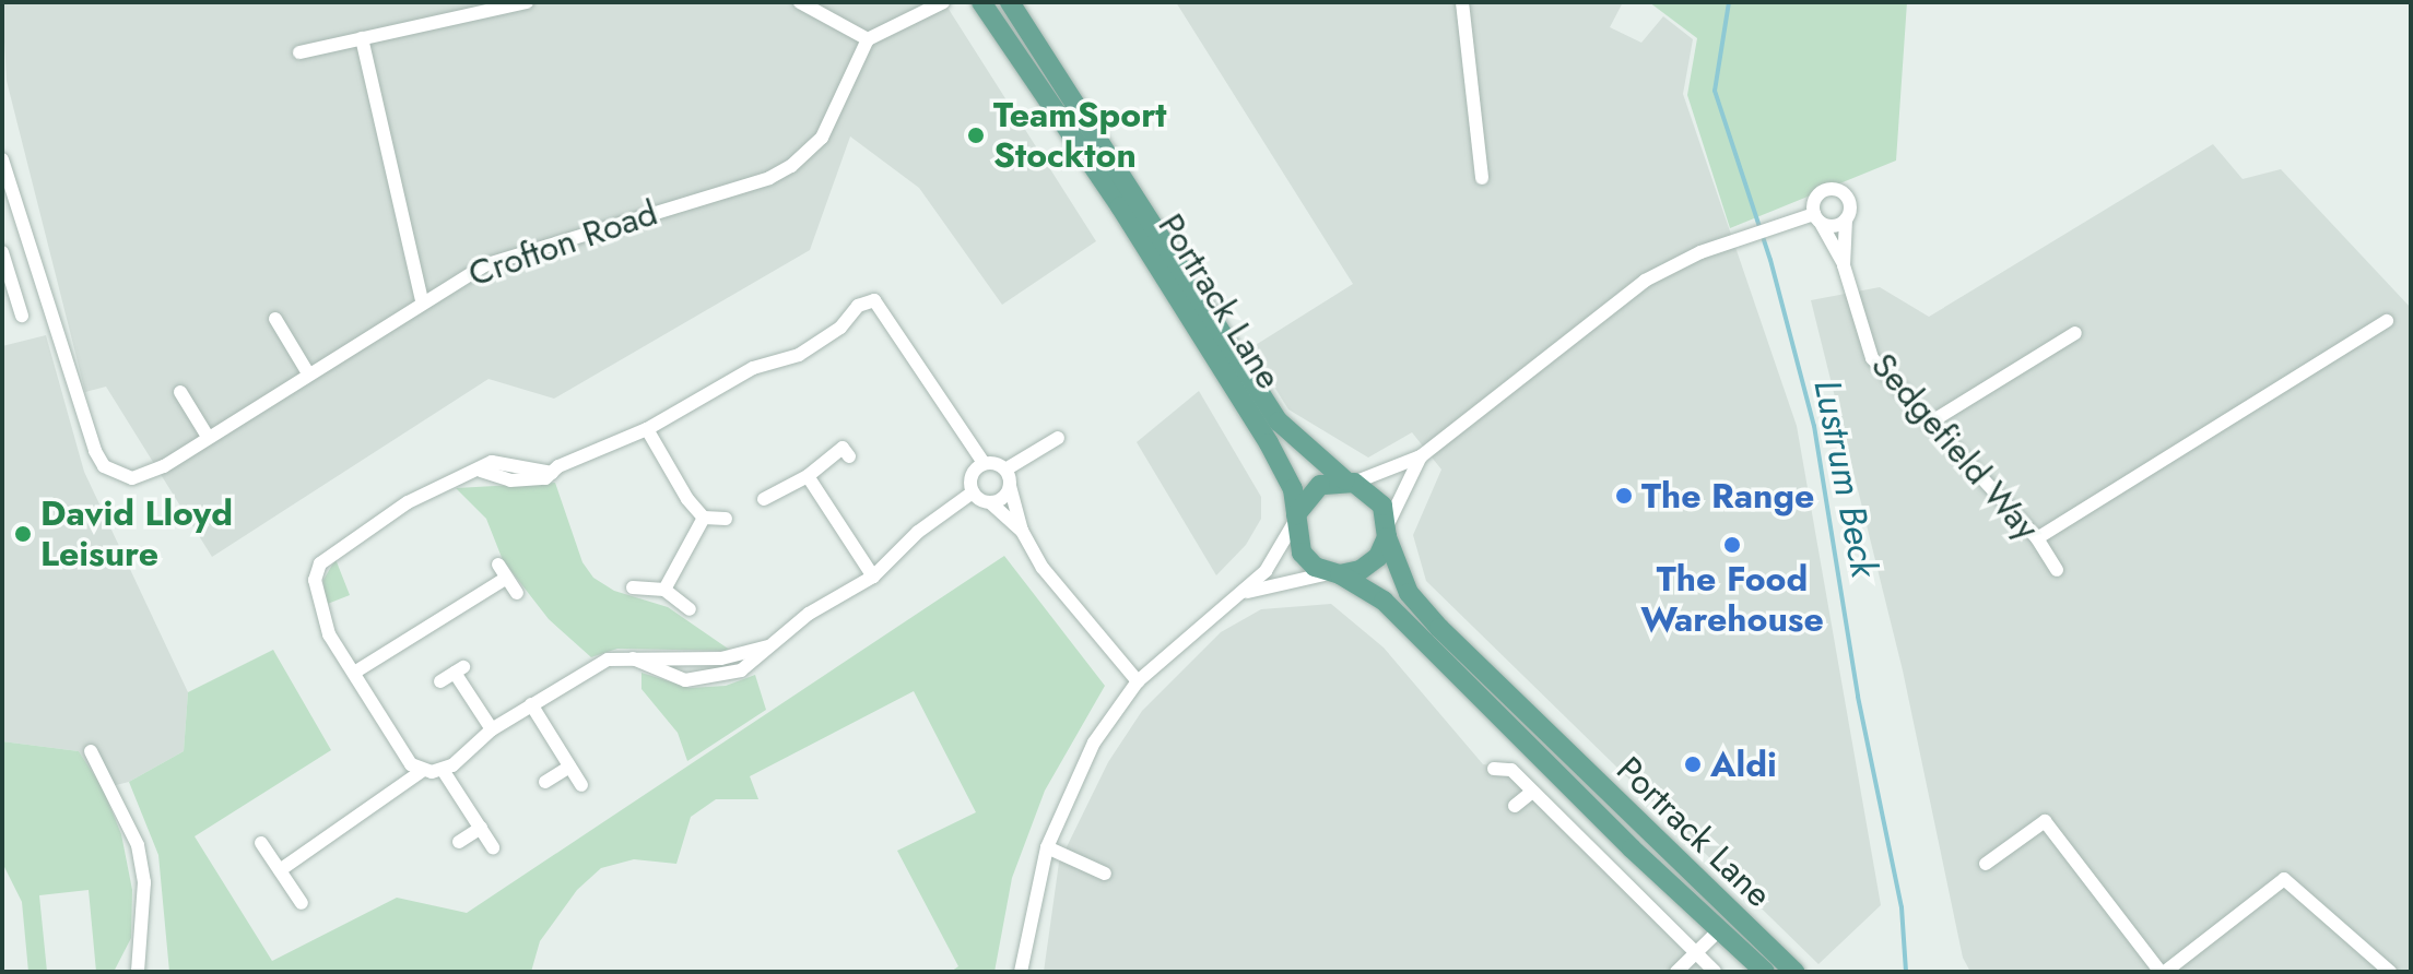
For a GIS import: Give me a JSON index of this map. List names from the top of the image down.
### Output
{
  "streets": {
    "main road": ["Portrack Lane"],
    "street": ["Crofton Road", "Sedgefield Way"]
  },
  "water": ["Lustrum Beck"],
  "places": [
    "TeamSport Stockton",
    "The Range",
    "David Lloyd Leisure",
    "The Food Warehouse",
    "Aldi"
  ]
}
